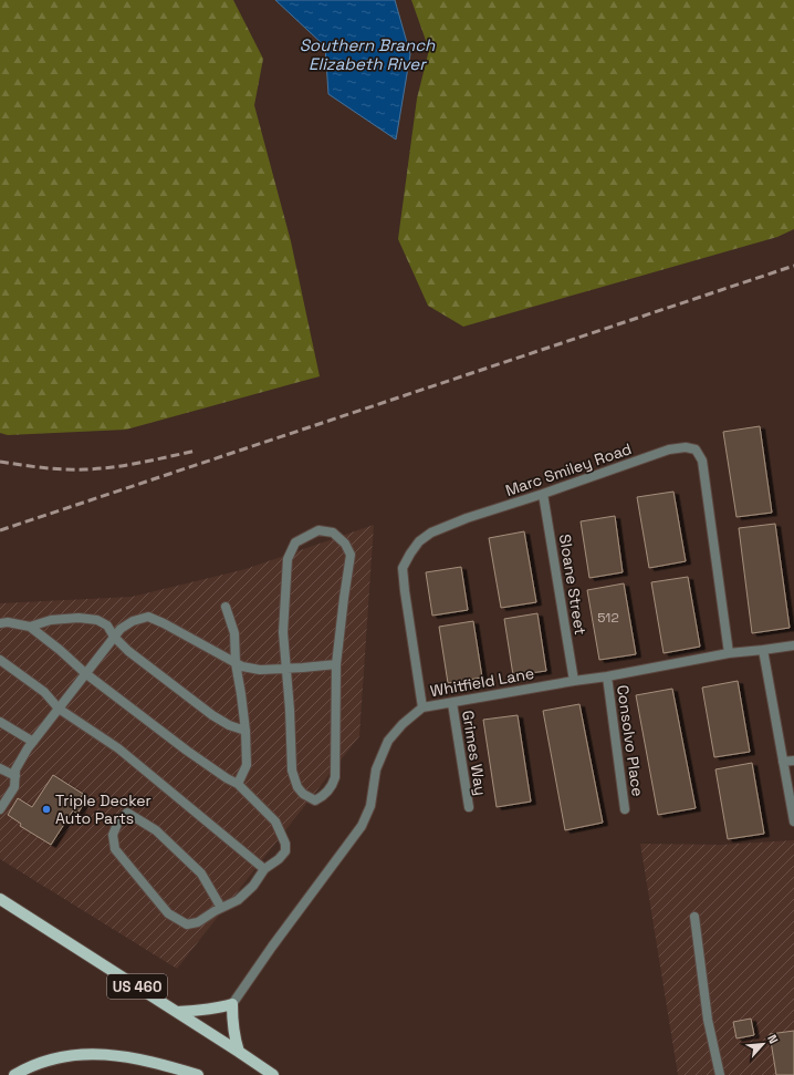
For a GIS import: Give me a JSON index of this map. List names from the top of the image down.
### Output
{
  "streets": {
    "main road": ["US 460"],
    "street": [
      "Marc Smiley Road",
      "Sloane Street",
      "Whitfield Lane",
      "Consolvo Place",
      "Grimes Way"
    ]
  },
  "crossings": [
    ["Marc Smiley Road", "Sloane Street"],
    ["Marc Smiley Road", "Whitfield Lane"],
    ["Sloane Street", "Whitfield Lane"],
    ["Whitfield Lane", "Consolvo Place"],
    ["Whitfield Lane", "Grimes Way"]
  ],
  "water": ["Southern Branch Elizabeth River"],
  "places": ["Triple Decker Auto Parts"],
  "house_numbers": ["512"],
  "north": "top right"
}
